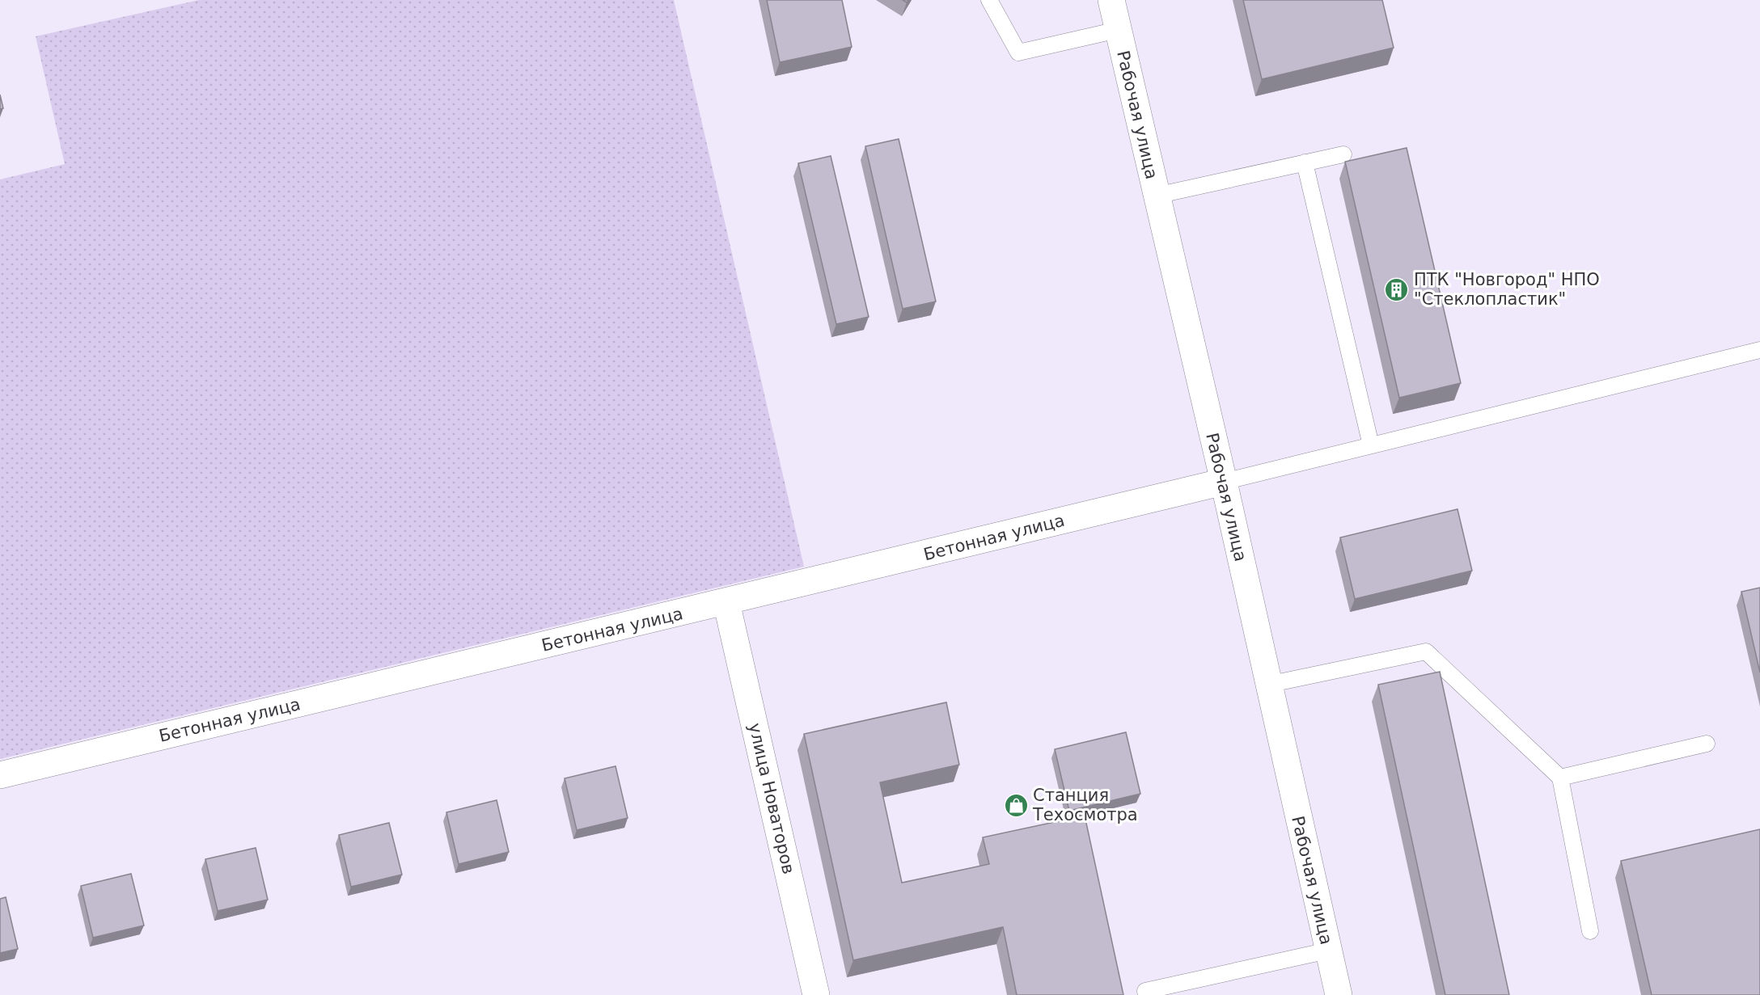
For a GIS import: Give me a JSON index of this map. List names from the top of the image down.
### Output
{
  "streets": {
    "street": ["Рабочая улица", "Бетонная улица", "улица Новаторов"]
  },
  "crossings": [
    ["Рабочая улица", "Бетонная улица"],
    ["Бетонная улица", "улица Новаторов"]
  ],
  "places": {
    "building": ["ПТК \"Новгород\" НПО \"Стеклопластик\""],
    "shop": ["Станция Техосмотра"]
  }
}
